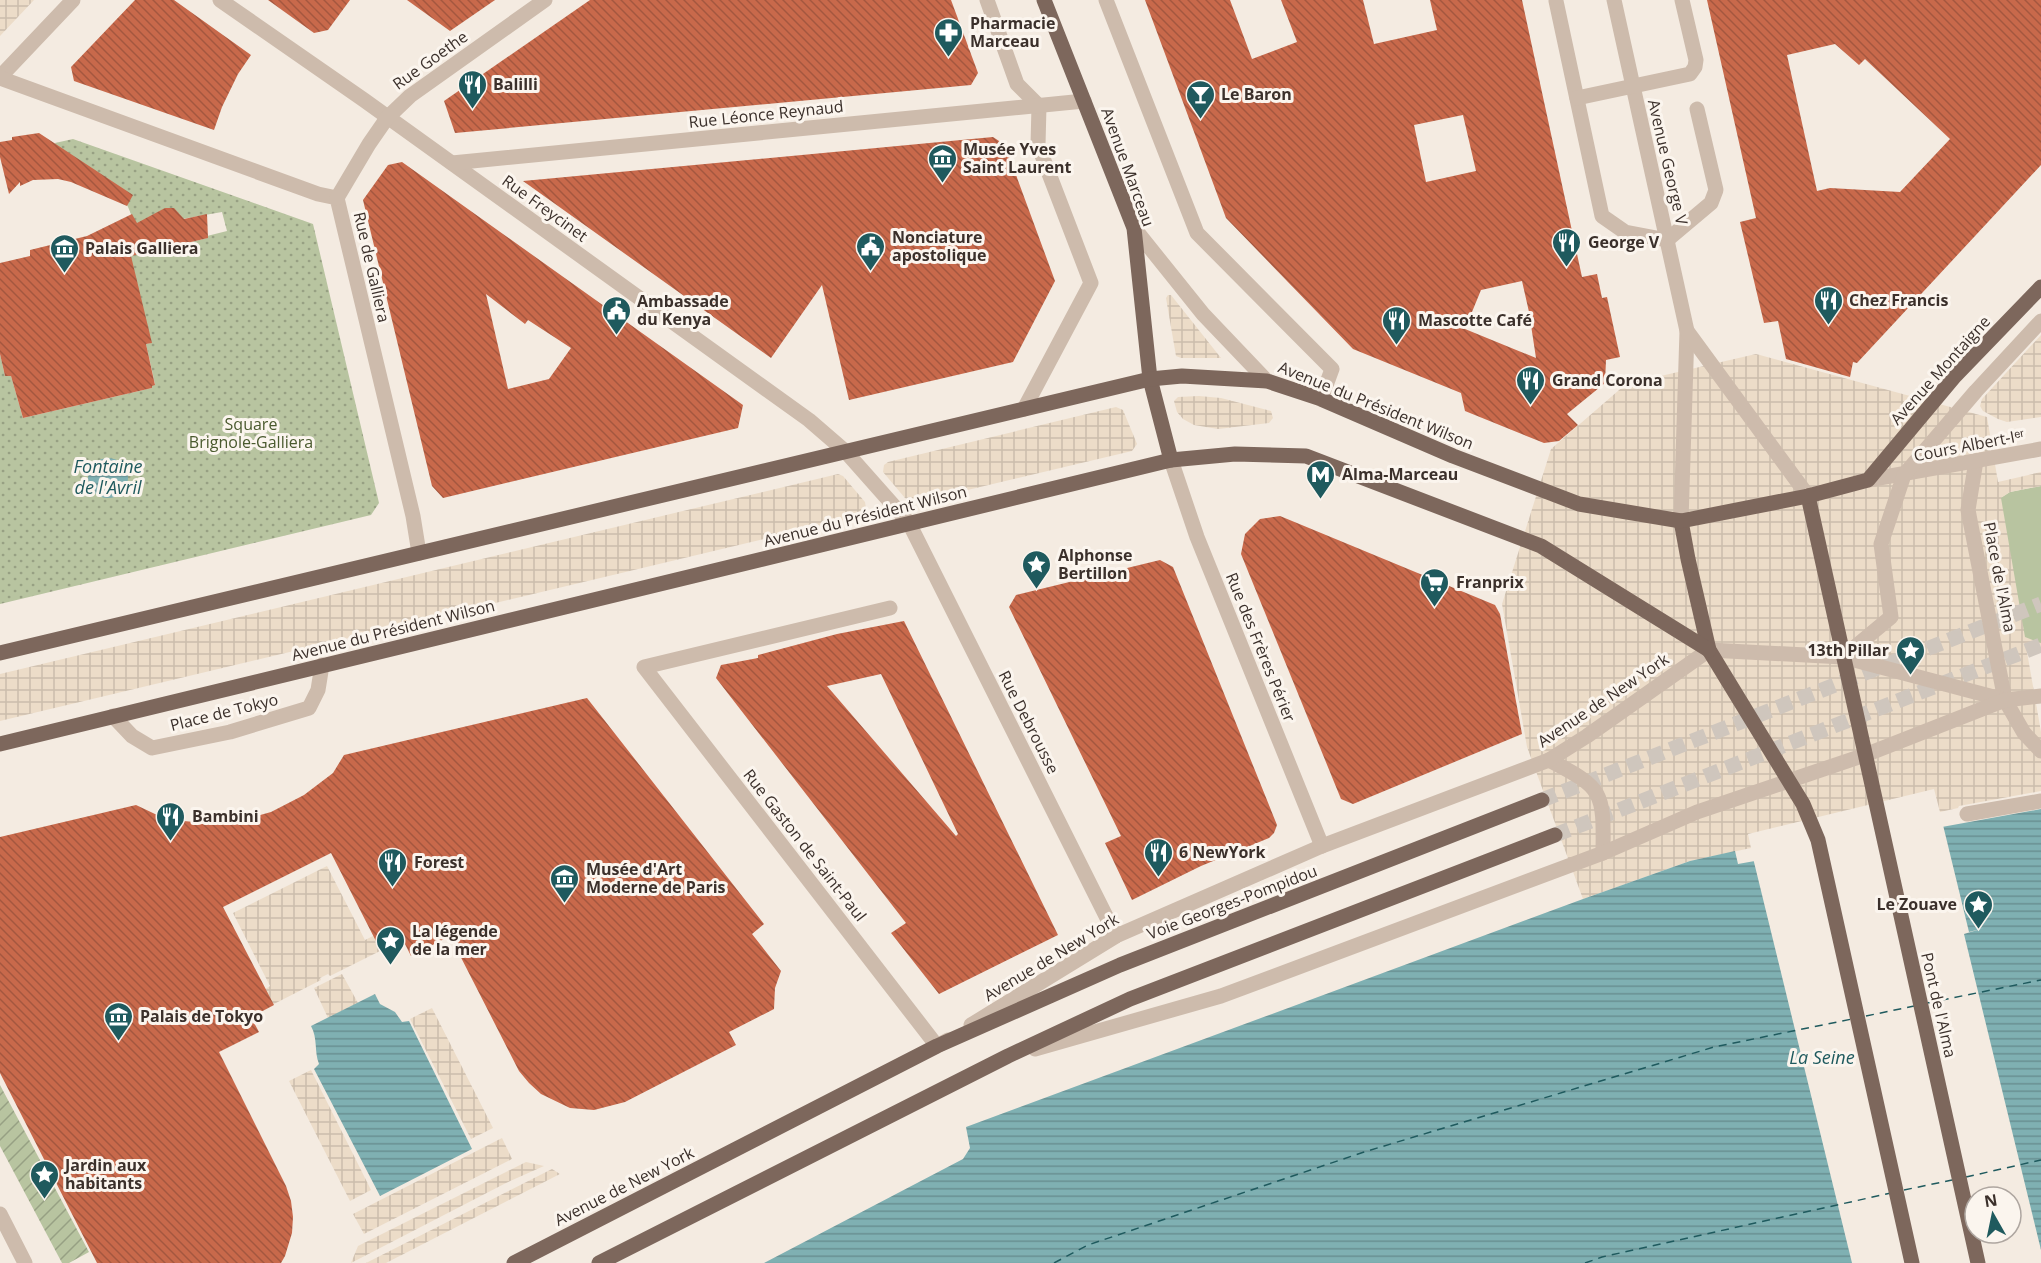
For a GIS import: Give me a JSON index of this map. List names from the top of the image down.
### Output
{
  "streets": {
    "main road": [
      "Avenue Marceau",
      "Avenue Montaigne",
      "Avenue du Président Wilson",
      "Avenue de New York",
      "Voie Georges-Pompidou",
      "Pont de l'Alma"
    ],
    "street": [
      "Rue Goethe",
      "Rue Léonce Reynaud",
      "Avenue George V",
      "Rue Freycinet",
      "Rue de Galliera",
      "Cours Albert-Iᵉʳ",
      "Place de l'Alma",
      "Rue des Frères Périer",
      "Place de Tokyo",
      "Rue Debrousse",
      "Rue Gaston de Saint-Paul"
    ]
  },
  "crossings": [
    ["Rue Goethe", "Rue Freycinet"],
    ["Rue Goethe", "Rue de Galliera"],
    ["Rue Léonce Reynaud", "Avenue Marceau"],
    ["Rue Léonce Reynaud", "Rue Freycinet"],
    ["Avenue George V", "Avenue du Président Wilson"],
    ["Avenue Marceau", "Avenue du Président Wilson"],
    ["Avenue Marceau", "Rue des Frères Périer"],
    ["Rue Freycinet", "Avenue du Président Wilson"],
    ["Rue Freycinet", "Rue Debrousse"],
    ["Rue de Galliera", "Avenue du Président Wilson"],
    ["Avenue du Président Wilson", "Rue des Frères Périer"],
    ["Avenue du Président Wilson", "Avenue de New York"],
    ["Avenue du Président Wilson", "Place de Tokyo"],
    ["Avenue du Président Wilson", "Rue Debrousse"],
    ["Cours Albert-Iᵉʳ", "Place de l'Alma"],
    ["Rue des Frères Périer", "Avenue de New York"],
    ["Avenue de New York", "Rue Debrousse"],
    ["Avenue de New York", "Rue Gaston de Saint-Paul"],
    ["Avenue de New York", "Voie Georges-Pompidou"],
    ["Rue Gaston de Saint-Paul", "Voie Georges-Pompidou"]
  ],
  "water": ["Fontaine de l'Avril", "La Seine"],
  "parks": ["Square Brignole-Galliera"],
  "places": {
    "pharmacy": ["Pharmacie Marceau"],
    "restaurant": [
      "Balilli",
      "George V",
      "Chez Francis",
      "Mascotte Café",
      "Grand Corona",
      "Bambini",
      "6 NewYork",
      "Forest"
    ],
    "bar": ["Le Baron"],
    "museum": [
      "Musée Yves Saint Laurent",
      "Palais Galliera",
      "Musée d'Art Moderne de Paris",
      "Palais de Tokyo"
    ],
    "public building": ["Nonciature apostolique", "Ambassade du Kenya"],
    "metro station": ["Alma-Marceau"],
    "place": [
      "Alphonse Bertillon",
      "13th Pillar",
      "Le Zouave",
      "La légende de la mer",
      "Jardin aux habitants"
    ],
    "supermarket": ["Franprix"]
  },
  "north": "top"
}
